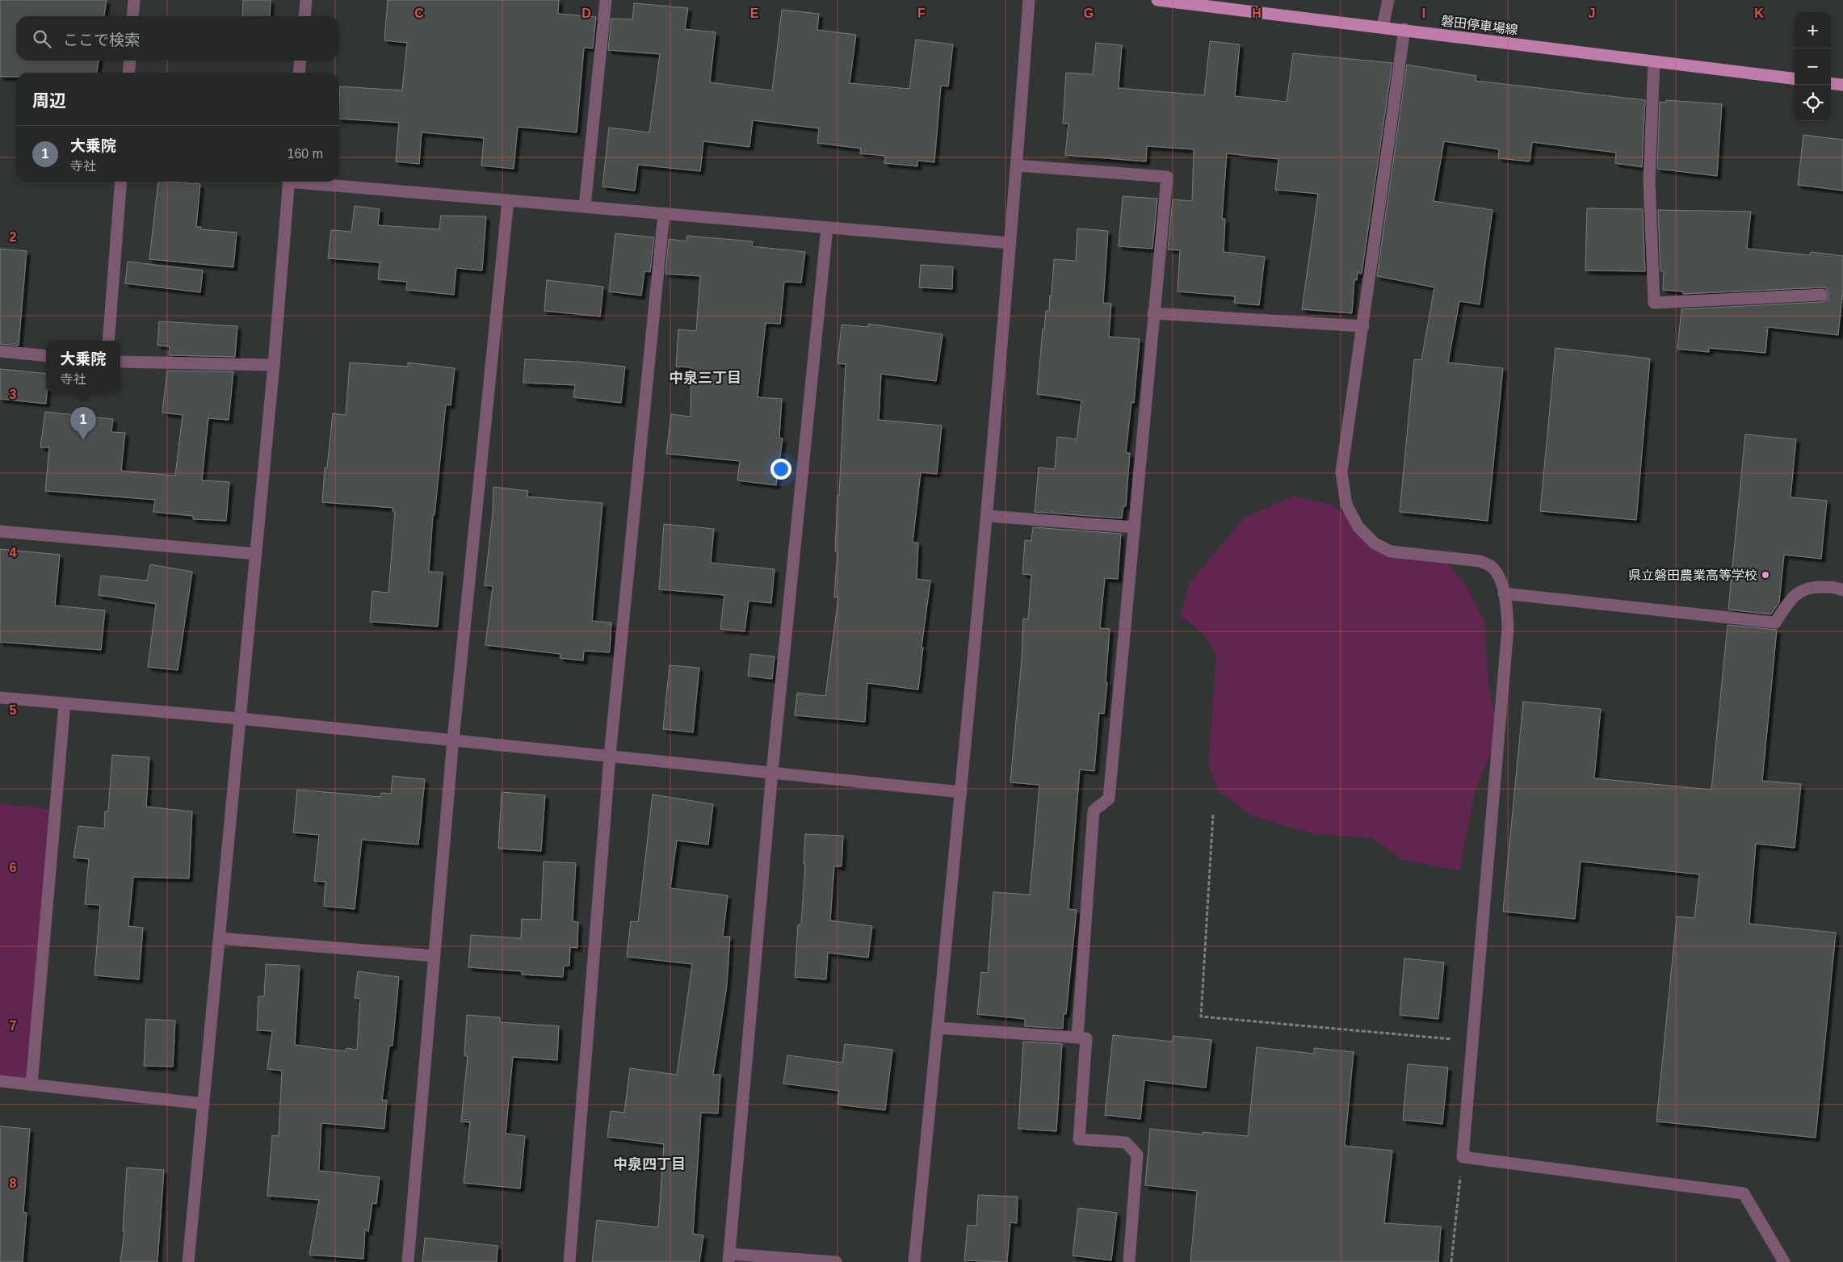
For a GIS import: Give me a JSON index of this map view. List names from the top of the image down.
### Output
{
  "streets": {
    "main road": ["磐田停車場線"]
  },
  "districts": ["中泉三丁目", "中泉四丁目"],
  "places": ["県立磐田農業高等学校"],
  "page": {
    "map_buttons": ["+", "−"],
    "search": "ここで検索",
    "heading": "周辺",
    "list": [
      {
        "mark": "1",
        "name": "大乗院",
        "note": "寺社",
        "value": "160 m"
      }
    ],
    "popup": ["大乗院", "寺社"],
    "pins": "1"
  },
  "grid": {
    "columns": [
      "C",
      "D",
      "E",
      "F",
      "G",
      "H",
      "I",
      "J",
      "K"
    ],
    "rows": [
      "2",
      "3",
      "4",
      "5",
      "6",
      "7",
      "8"
    ]
  }
}
